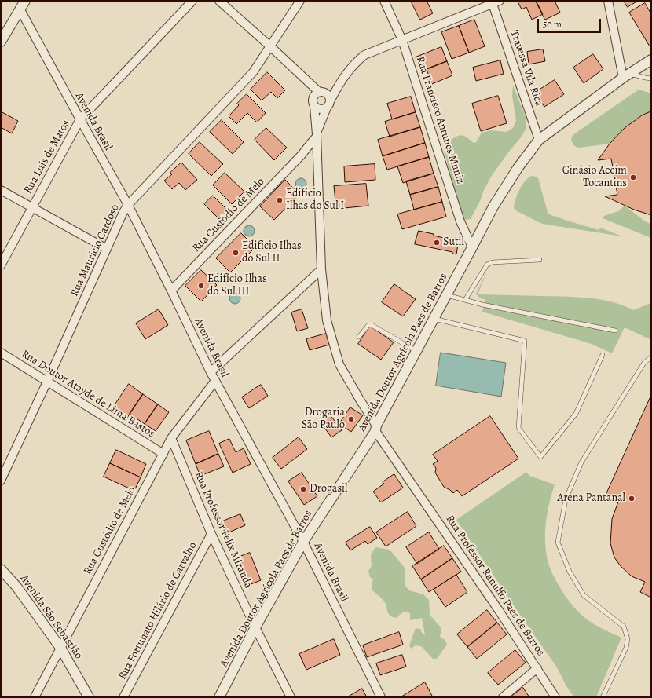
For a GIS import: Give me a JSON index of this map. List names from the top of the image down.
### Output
{
  "streets": {
    "street": [
      "Travessa Vila Rica",
      "Rua Francisco Antunes Muniz",
      "Avenida Brasil",
      "Rua Luís de Matos",
      "Rua Custódio de Melo",
      "Rua Maurício Cardoso",
      "Avenida Doutor Agrícola Paes de Barros",
      "Rua Doutor Atayde de Lima Bastos",
      "Rua Professor Felix Miranda",
      "Rua Professor Ranulfo Paes de Barros",
      "Rua Fortunato Hilário de Carvalho",
      "Avenida São Sebastião"
    ]
  },
  "crossings": [
    ["Travessa Vila Rica", "Avenida Doutor Agrícola Paes de Barros"],
    ["Rua Francisco Antunes Muniz", "Avenida Doutor Agrícola Paes de Barros"],
    ["Avenida Brasil", "Rua Luís de Matos"],
    ["Avenida Brasil", "Rua Custódio de Melo"],
    ["Avenida Brasil", "Rua Maurício Cardoso"],
    ["Avenida Brasil", "Avenida Doutor Agrícola Paes de Barros"],
    ["Rua Custódio de Melo", "Rua Doutor Atayde de Lima Bastos"],
    ["Rua Custódio de Melo", "Rua Professor Felix Miranda"],
    ["Rua Custódio de Melo", "Avenida São Sebastião"],
    ["Rua Maurício Cardoso", "Rua Doutor Atayde de Lima Bastos"],
    ["Avenida Doutor Agrícola Paes de Barros", "Rua Professor Felix Miranda"],
    ["Avenida Doutor Agrícola Paes de Barros", "Rua Professor Ranulfo Paes de Barros"],
    ["Rua Professor Felix Miranda", "Rua Fortunato Hilário de Carvalho"]
  ],
  "places": [
    "Ginásio Aecim Tocantins",
    "Edifício Ilhas do Sul I",
    "Sutil",
    "Edifício Ilhas do Sul II",
    "Edifício Ilhas do Sul III",
    "Drogaria São Paulo",
    "Drogasil",
    "Arena Pantanal"
  ],
  "scale_bar": "50 m"
}
